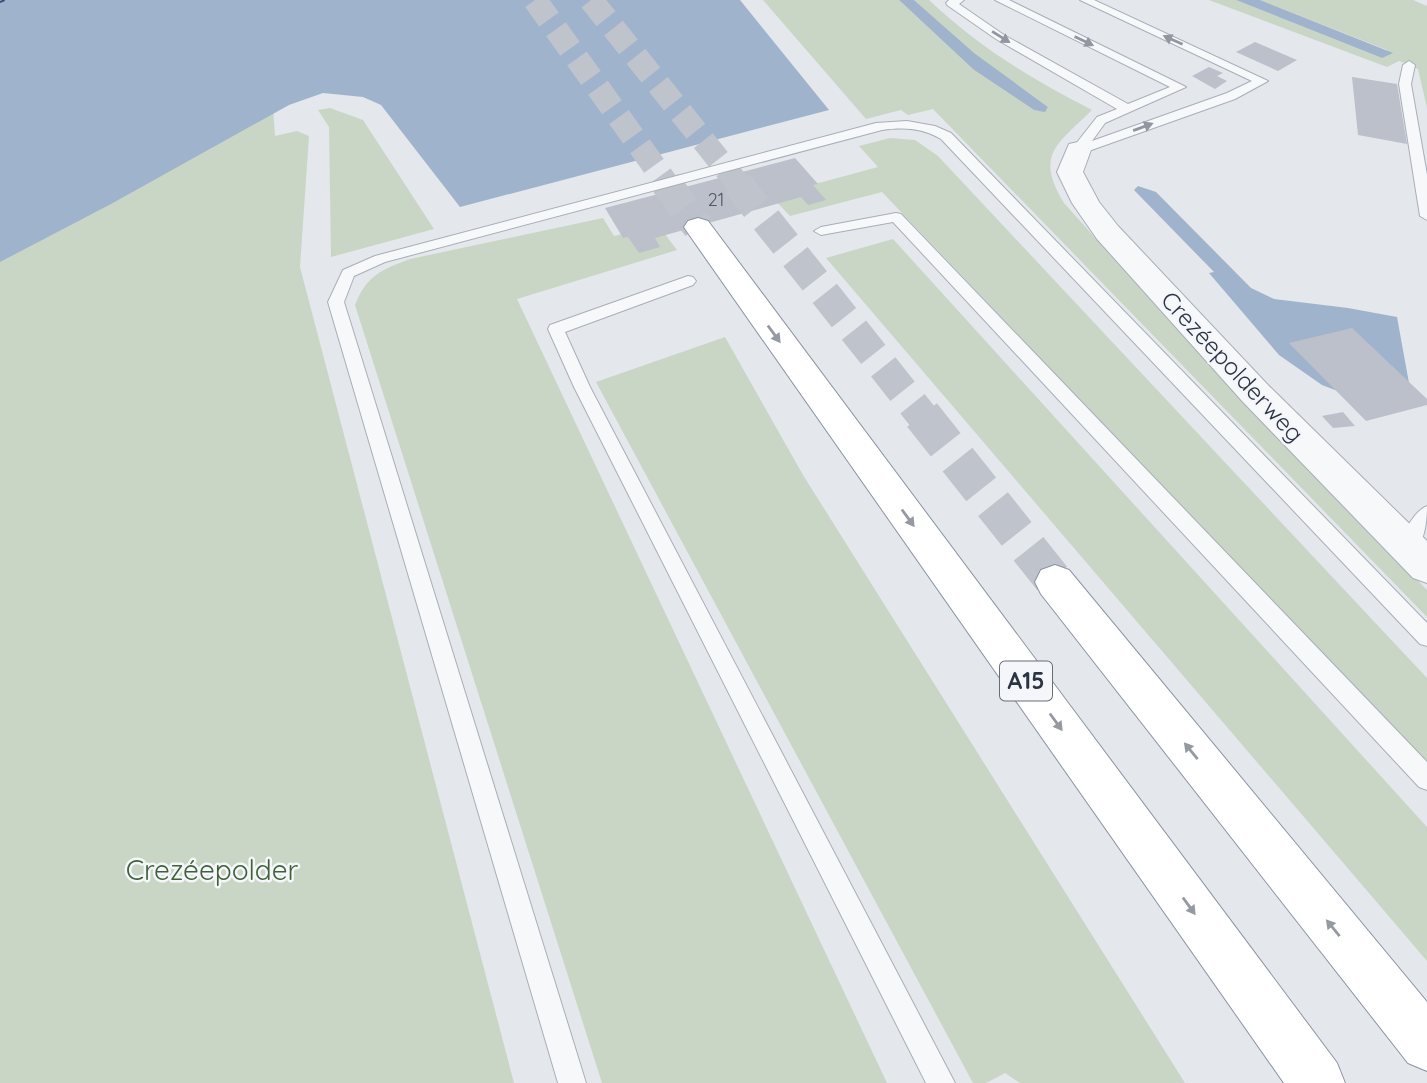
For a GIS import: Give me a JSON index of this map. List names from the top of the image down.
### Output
{
  "streets": {
    "highway": ["A15"],
    "street": ["Crezéepolderweg"]
  },
  "parks": ["Crezéepolder"],
  "house_numbers": ["21"]
}
